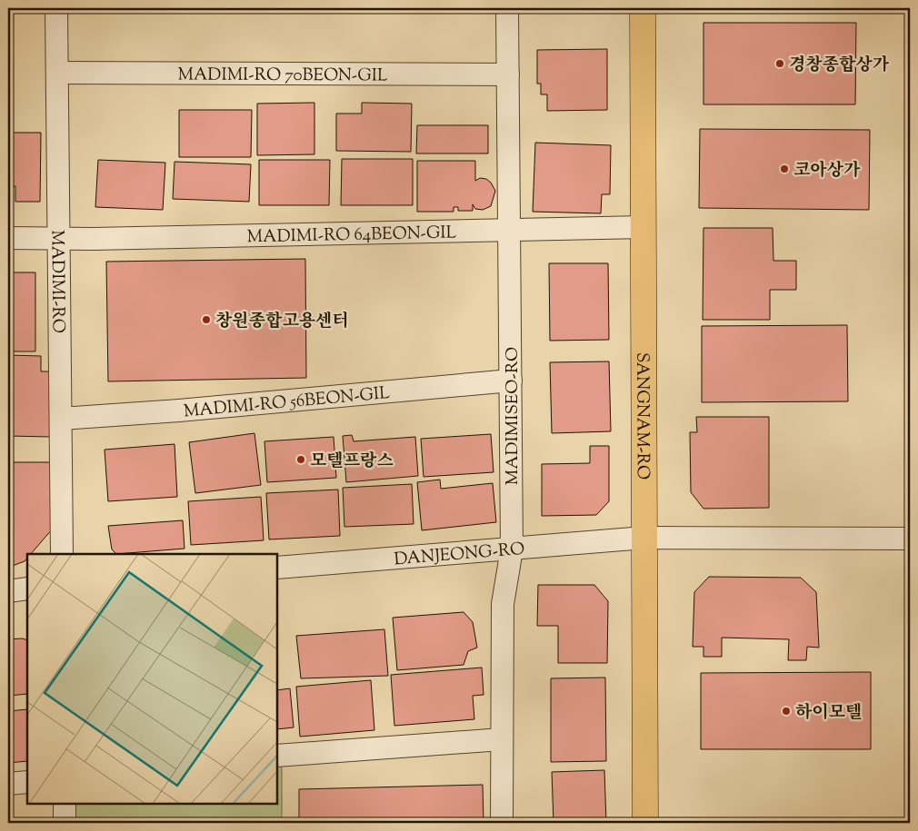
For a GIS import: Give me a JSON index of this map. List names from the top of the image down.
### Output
{
  "streets": {
    "main road": ["SANGNAM-RO"],
    "street": [
      "MADIMI-RO 70BEON-GIL",
      "MADIMI-RO 64BEON-GIL",
      "MADIMI-RO",
      "MADIMI-RO 56BEON-GIL",
      "MADIMISEO-RO",
      "DANJEONG-RO"
    ]
  },
  "crossings": [
    ["MADIMI-RO 70BEON-GIL", "MADIMI-RO"],
    ["MADIMI-RO 70BEON-GIL", "MADIMISEO-RO"],
    ["MADIMI-RO 64BEON-GIL", "MADIMI-RO"],
    ["MADIMI-RO 64BEON-GIL", "MADIMISEO-RO"],
    ["MADIMI-RO 64BEON-GIL", "SANGNAM-RO"],
    ["MADIMI-RO", "MADIMI-RO 56BEON-GIL"],
    ["MADIMI-RO 56BEON-GIL", "MADIMISEO-RO"],
    ["MADIMISEO-RO", "DANJEONG-RO"],
    ["SANGNAM-RO", "DANJEONG-RO"]
  ],
  "places": [
    "경창종합상가",
    "코아상가",
    "창원종합고용센터",
    "모텔프랑스",
    "하이모텔"
  ]
}
